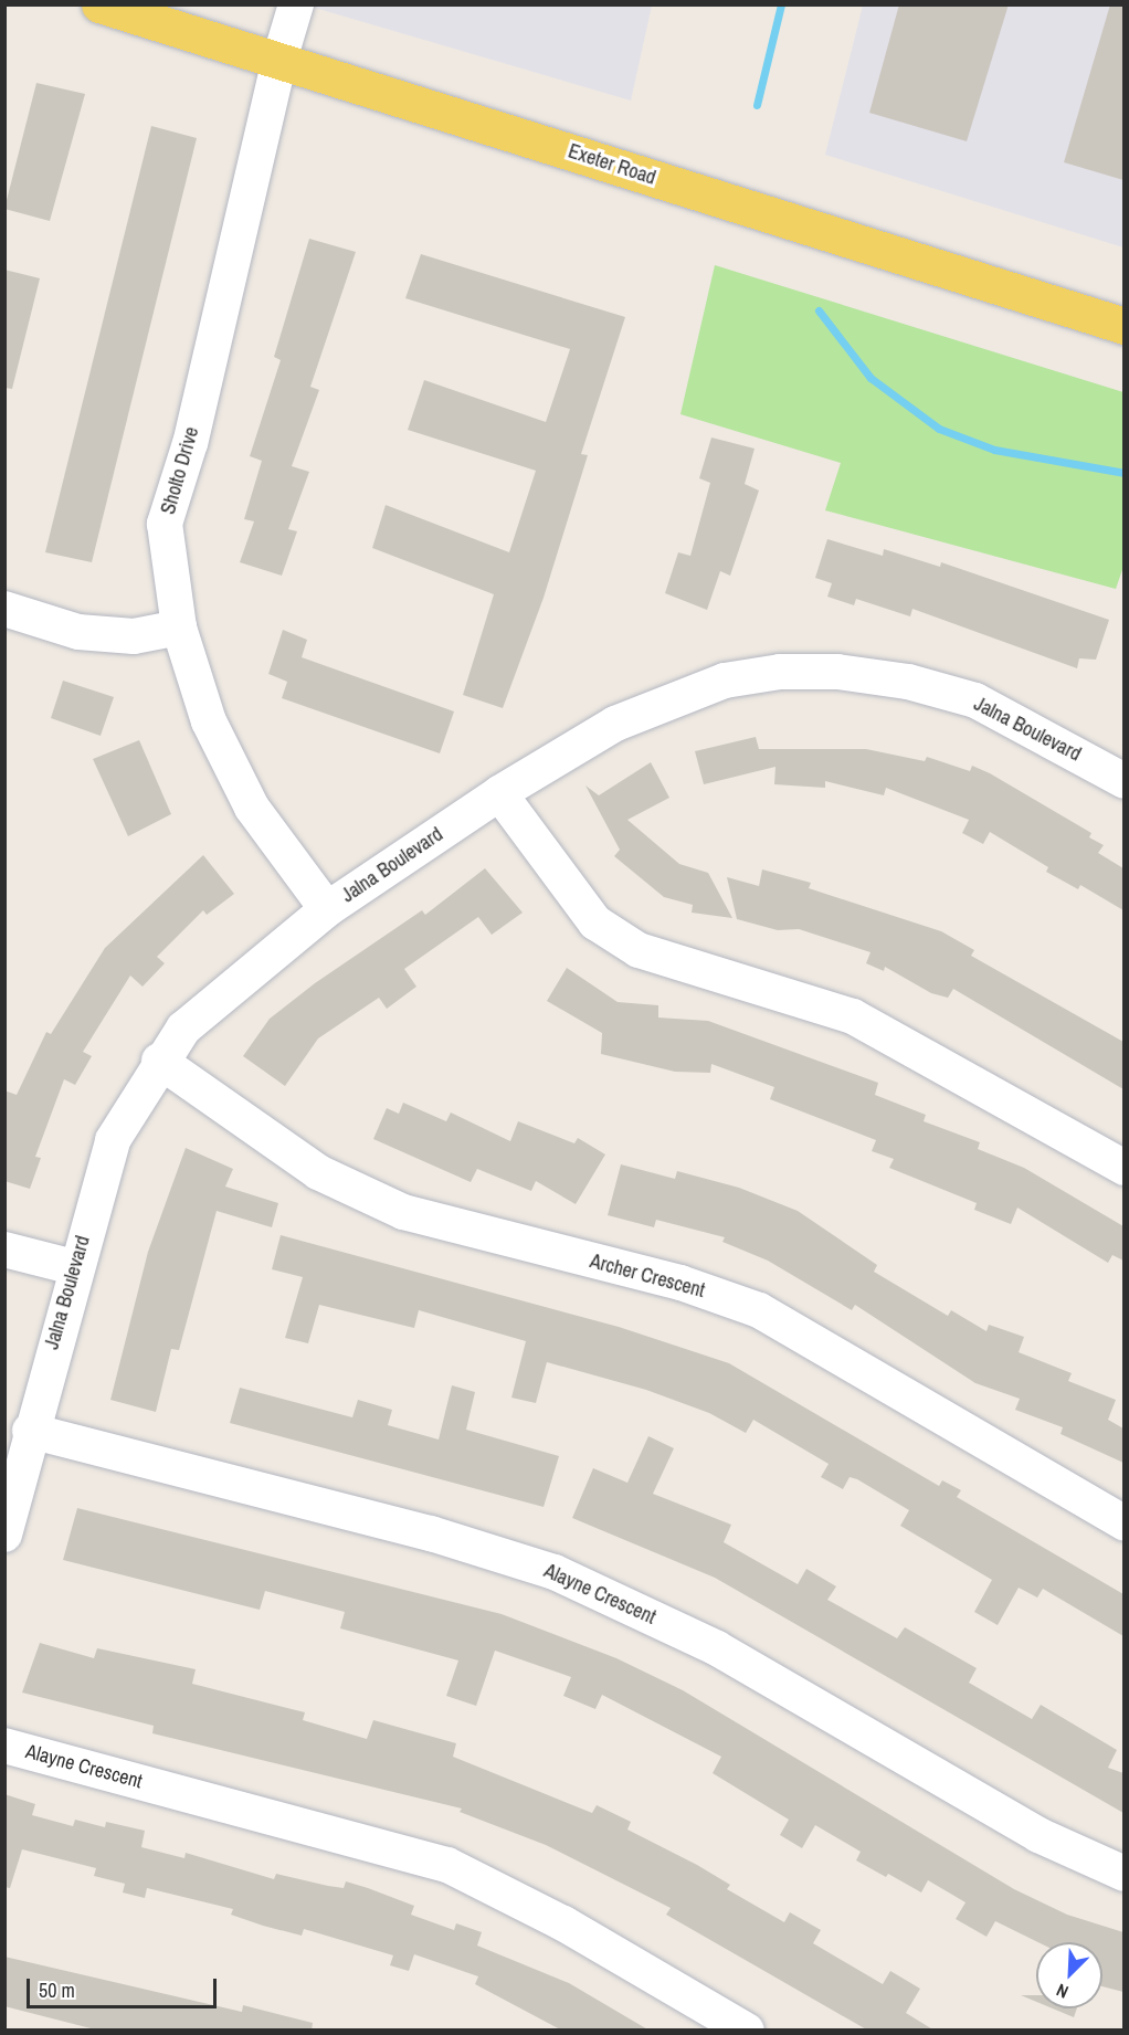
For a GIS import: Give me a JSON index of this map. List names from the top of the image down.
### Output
{
  "streets": {
    "main road": ["Exeter Road"],
    "street": [
      "Sholto Drive",
      "Jalna Boulevard",
      "Archer Crescent",
      "Alayne Crescent"
    ]
  },
  "crossings": [
    ["Exeter Road", "Sholto Drive"],
    ["Sholto Drive", "Jalna Boulevard"],
    ["Jalna Boulevard", "Archer Crescent"],
    ["Jalna Boulevard", "Alayne Crescent"]
  ],
  "scale_bar": "50 m",
  "north": "bottom left"
}
